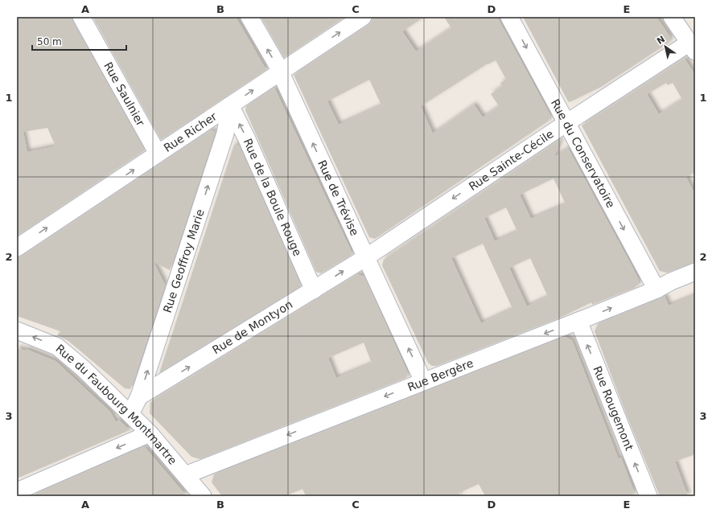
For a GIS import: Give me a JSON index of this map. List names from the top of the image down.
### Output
{
  "streets": {
    "street": [
      "Rue Saulnier",
      "Rue Richer",
      "Rue du Conservatoire",
      "Rue Sainte-Cécile",
      "Rue de la Boule Rouge",
      "Rue de Trévise",
      "Rue Geoffroy Marie",
      "Rue de Montyon",
      "Rue Bergère",
      "Rue du Faubourg Montmartre",
      "Rue Rougemont"
    ]
  },
  "crossings": [
    ["Rue Saulnier", "Rue Richer"],
    ["Rue Richer", "Rue de la Boule Rouge"],
    ["Rue Richer", "Rue de Trévise"],
    ["Rue Richer", "Rue Geoffroy Marie"],
    ["Rue du Conservatoire", "Rue Sainte-Cécile"],
    ["Rue du Conservatoire", "Rue Bergère"],
    ["Rue Sainte-Cécile", "Rue de Trévise"],
    ["Rue Sainte-Cécile", "Rue de Montyon"],
    ["Rue de la Boule Rouge", "Rue Geoffroy Marie"],
    ["Rue de la Boule Rouge", "Rue de Montyon"],
    ["Rue de Trévise", "Rue de Montyon"],
    ["Rue de Trévise", "Rue Bergère"],
    ["Rue Geoffroy Marie", "Rue de Montyon"],
    ["Rue Geoffroy Marie", "Rue du Faubourg Montmartre"],
    ["Rue Bergère", "Rue du Faubourg Montmartre"],
    ["Rue Bergère", "Rue Rougemont"]
  ],
  "one_way": [
    "Rue Richer",
    "Rue du Conservatoire",
    "Rue Sainte-Cécile",
    "Rue de la Boule Rouge",
    "Rue de Trévise",
    "Rue Geoffroy Marie",
    "Rue de Montyon",
    "Rue du Faubourg Montmartre",
    "Rue Rougemont"
  ],
  "scale_bar": "50 m",
  "north": "top left",
  "grid": {
    "columns": [
      "A",
      "B",
      "C",
      "D",
      "E"
    ],
    "rows": ["1", "2", "3"]
  }
}
